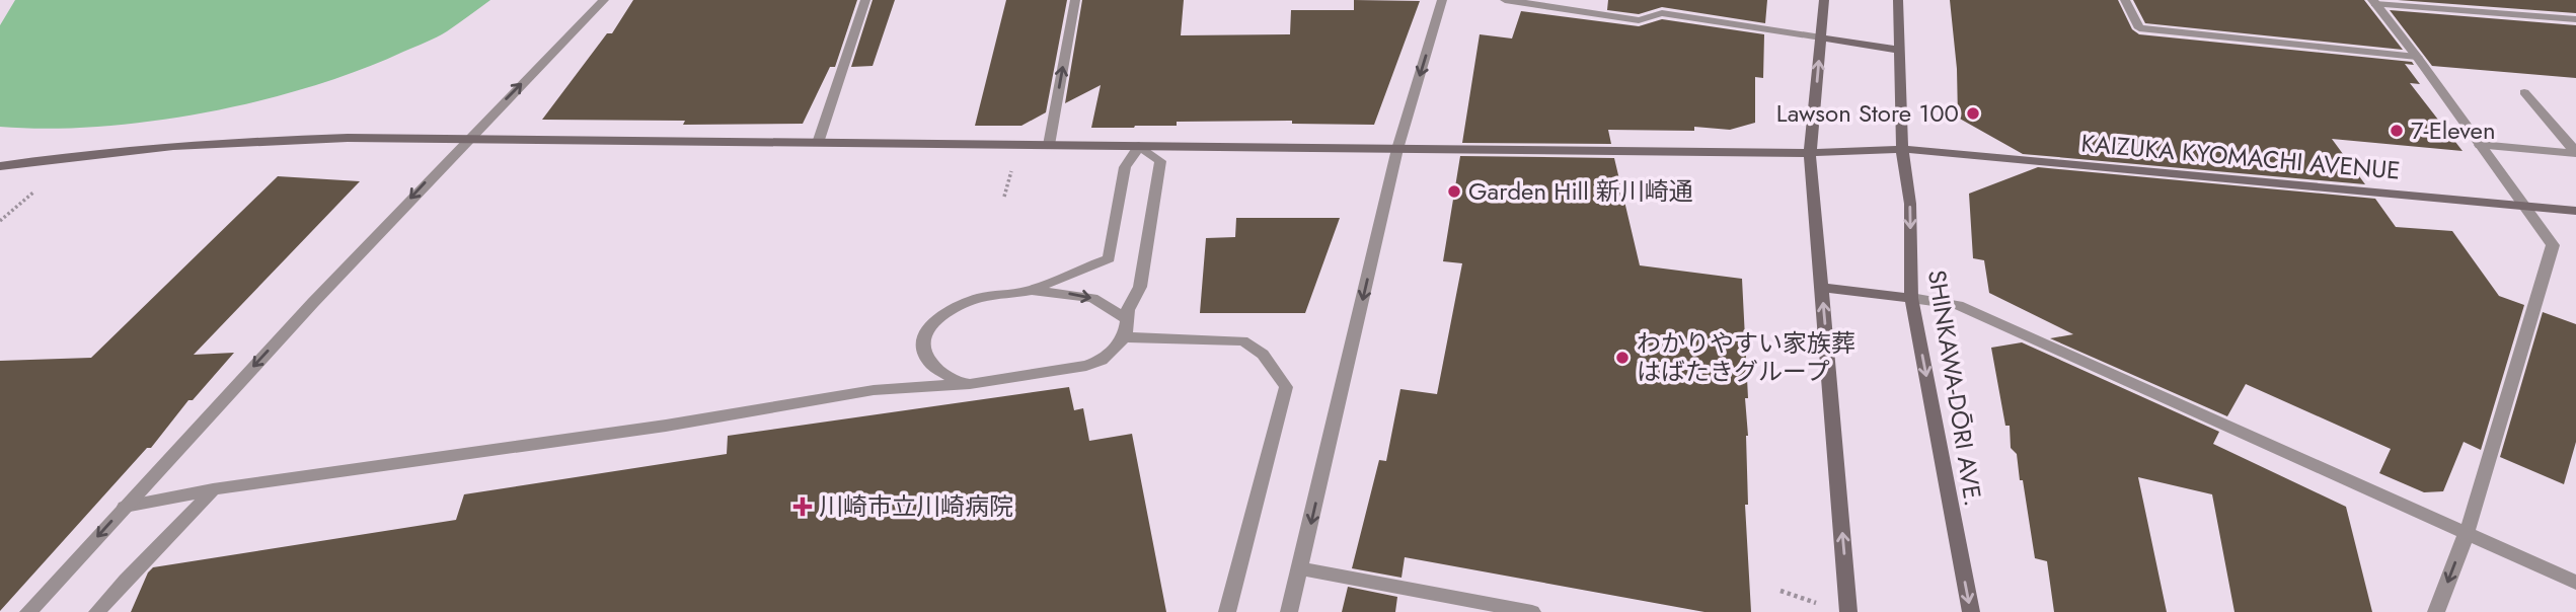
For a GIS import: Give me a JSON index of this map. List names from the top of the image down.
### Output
{
  "streets": {
    "street": ["KAIZUKA KYOMACHI AVENUE", "SHINKAWA-DŌRI AVE."]
  },
  "crossings": [
    ["KAIZUKA KYOMACHI AVENUE", "SHINKAWA-DŌRI AVE."]
  ],
  "places": {
    "other": [
      "Lawson Store 100",
      "7-Eleven",
      "Garden Hill 新川崎通",
      "わかりやすい家族葬 はばたきグループ"
    ],
    "health": ["川崎市立川崎病院"]
  }
}
